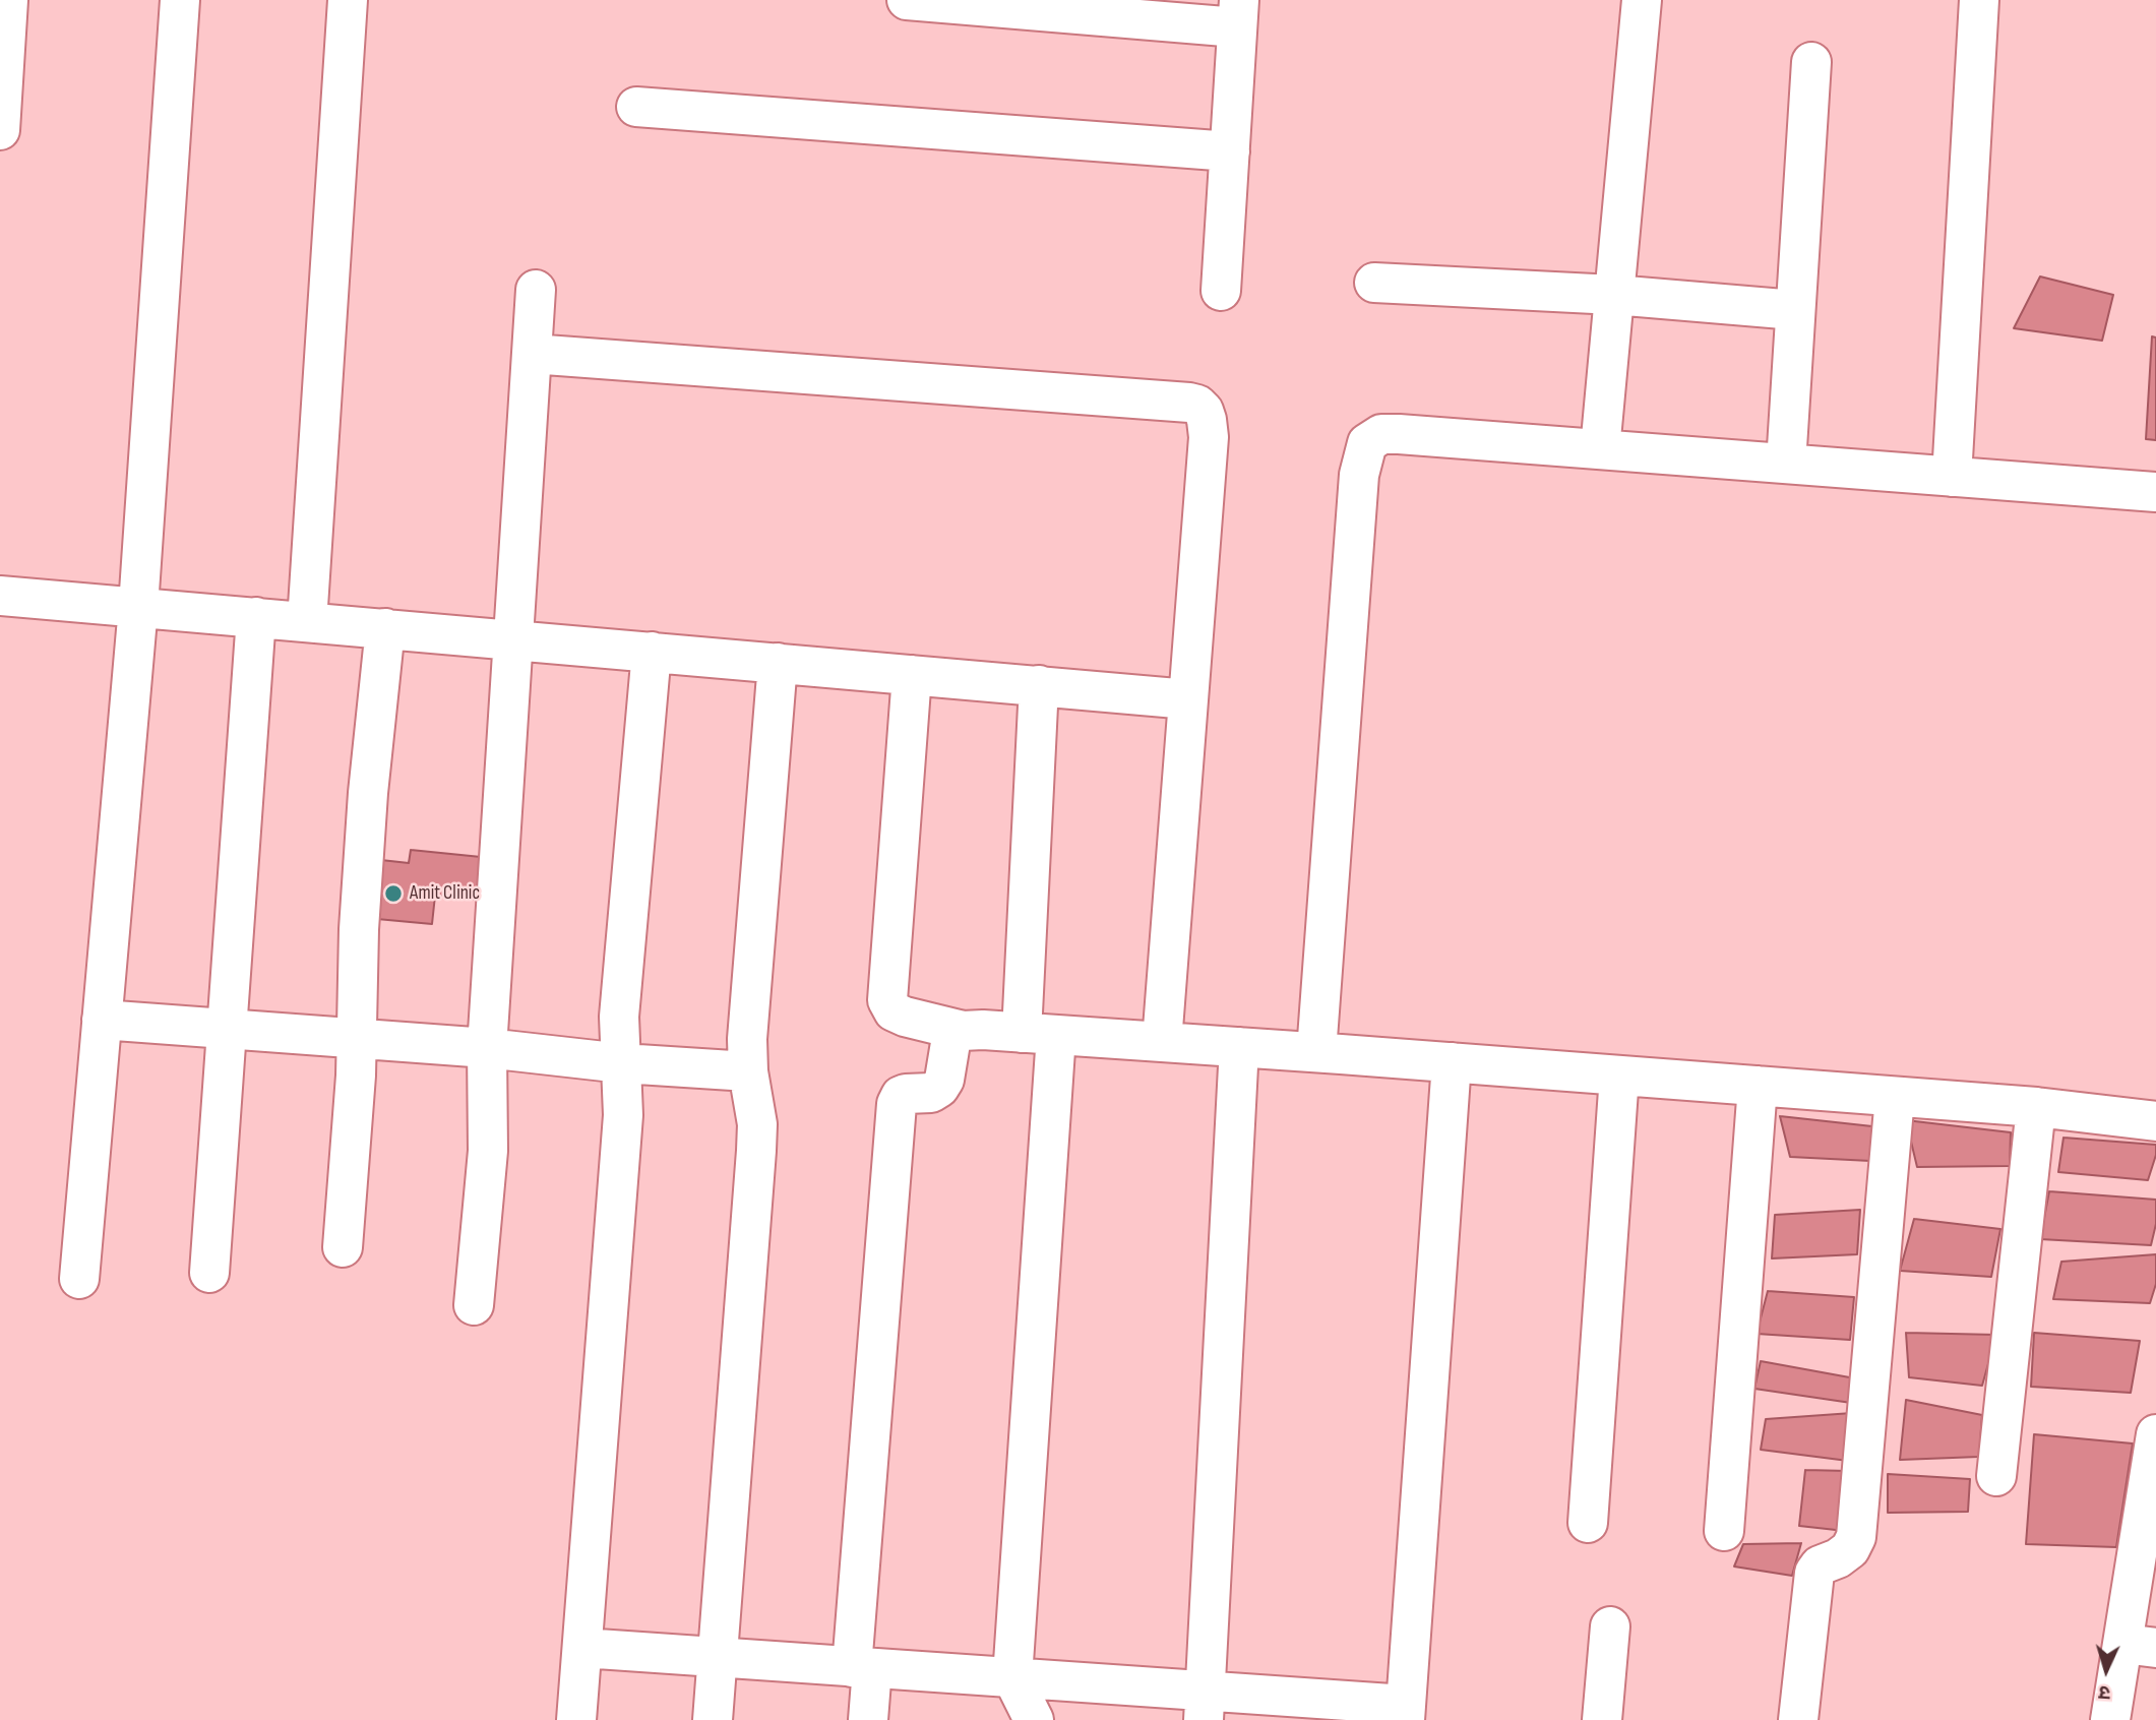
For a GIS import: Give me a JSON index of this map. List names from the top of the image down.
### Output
{
  "places": ["Amit Clinic"],
  "north": "bottom"
}
